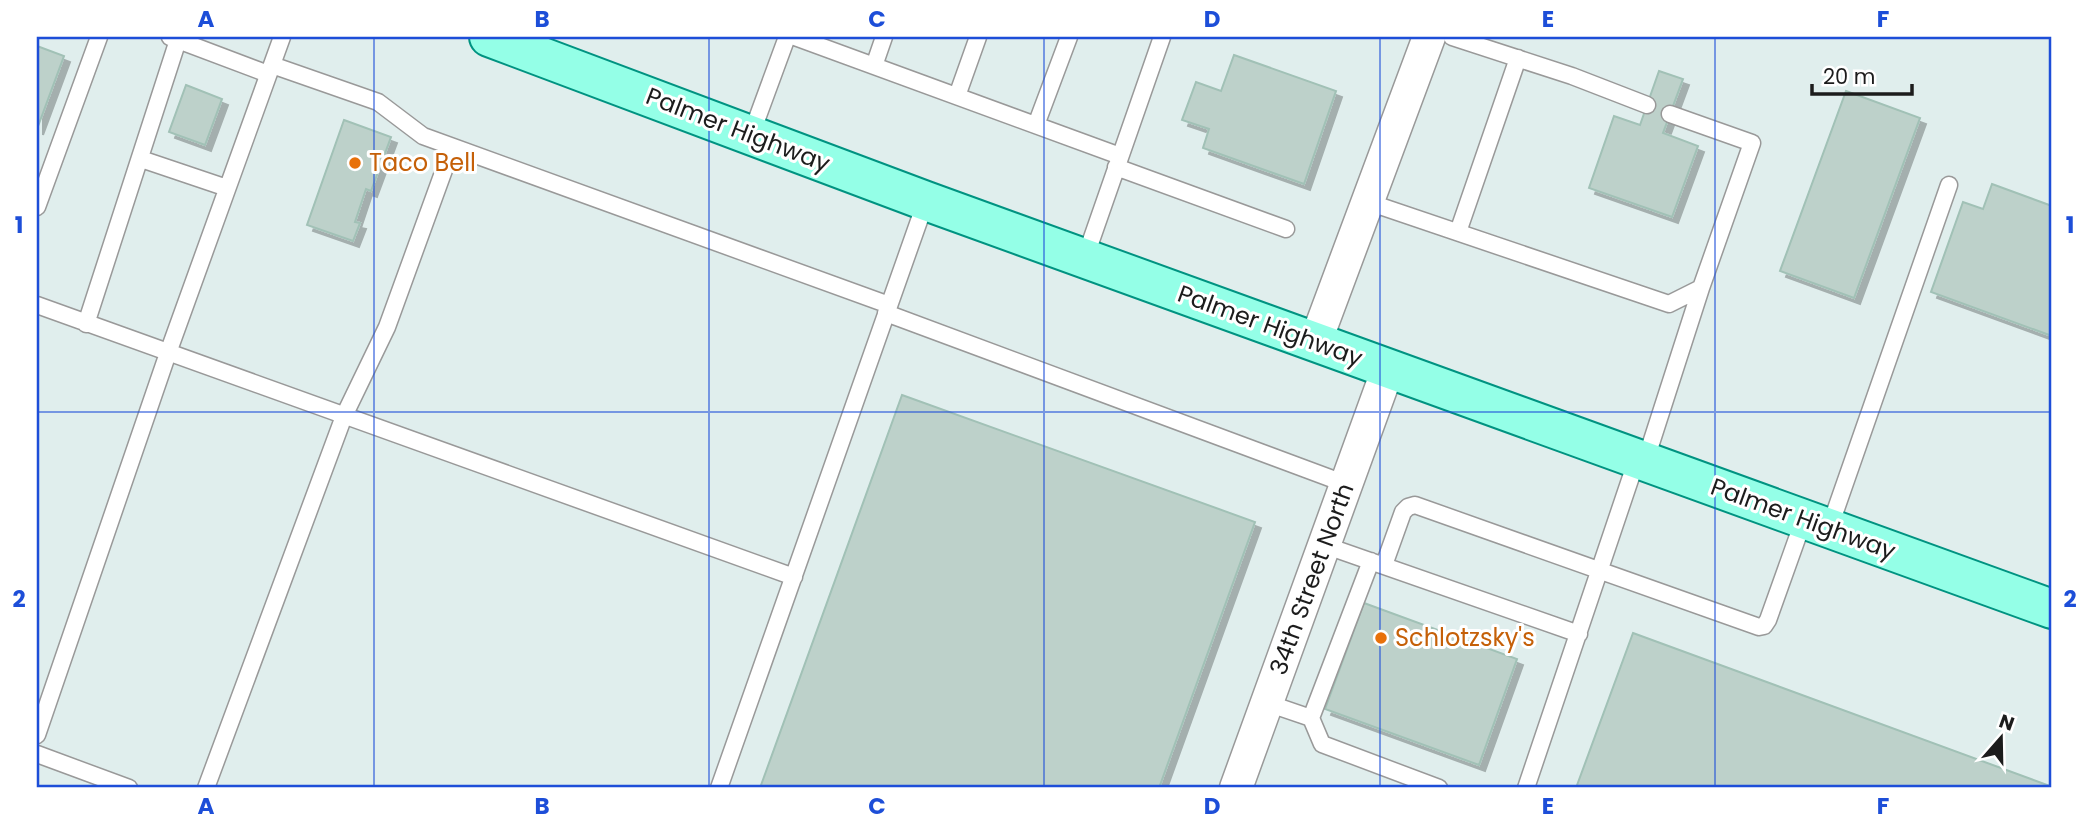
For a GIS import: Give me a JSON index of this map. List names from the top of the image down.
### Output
{
  "streets": {
    "main road": ["Palmer Highway"],
    "street": ["34th Street North"]
  },
  "crossings": [
    ["Palmer Highway", "34th Street North"]
  ],
  "places": ["Taco Bell", "Schlotzsky's"],
  "scale_bar": "20 m",
  "north": "top",
  "grid": {
    "columns": [
      "A",
      "B",
      "C",
      "D",
      "E",
      "F"
    ],
    "rows": ["1", "2"]
  }
}
